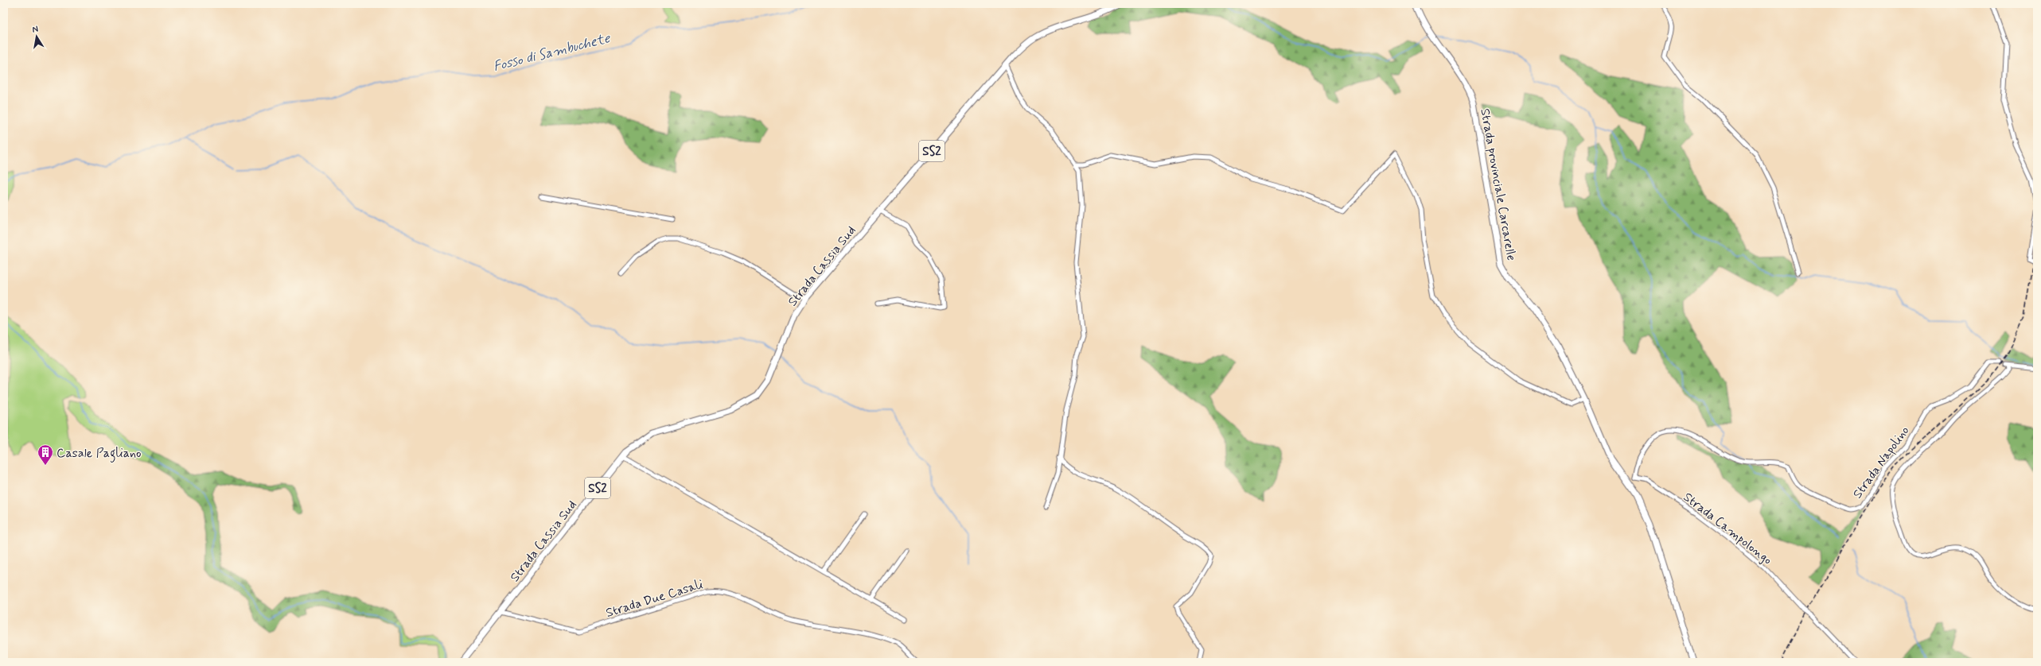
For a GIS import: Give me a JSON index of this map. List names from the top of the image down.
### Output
{
  "streets": {
    "main road": ["SS2", "Strada provinciale Carcarelle", "Strada Cassia Sud"],
    "street": ["Strada Napolino", "Strada Campolongo", "Strada Due Casali"]
  },
  "crossings": [
    ["Strada Cassia Sud", "Strada Due Casali"],
    ["Strada Napolino", "Strada Campolongo"]
  ],
  "water": ["Fosso di Sambuchete"],
  "places": {
    "building": ["Casale Pagliano"]
  },
  "north": "top"
}
